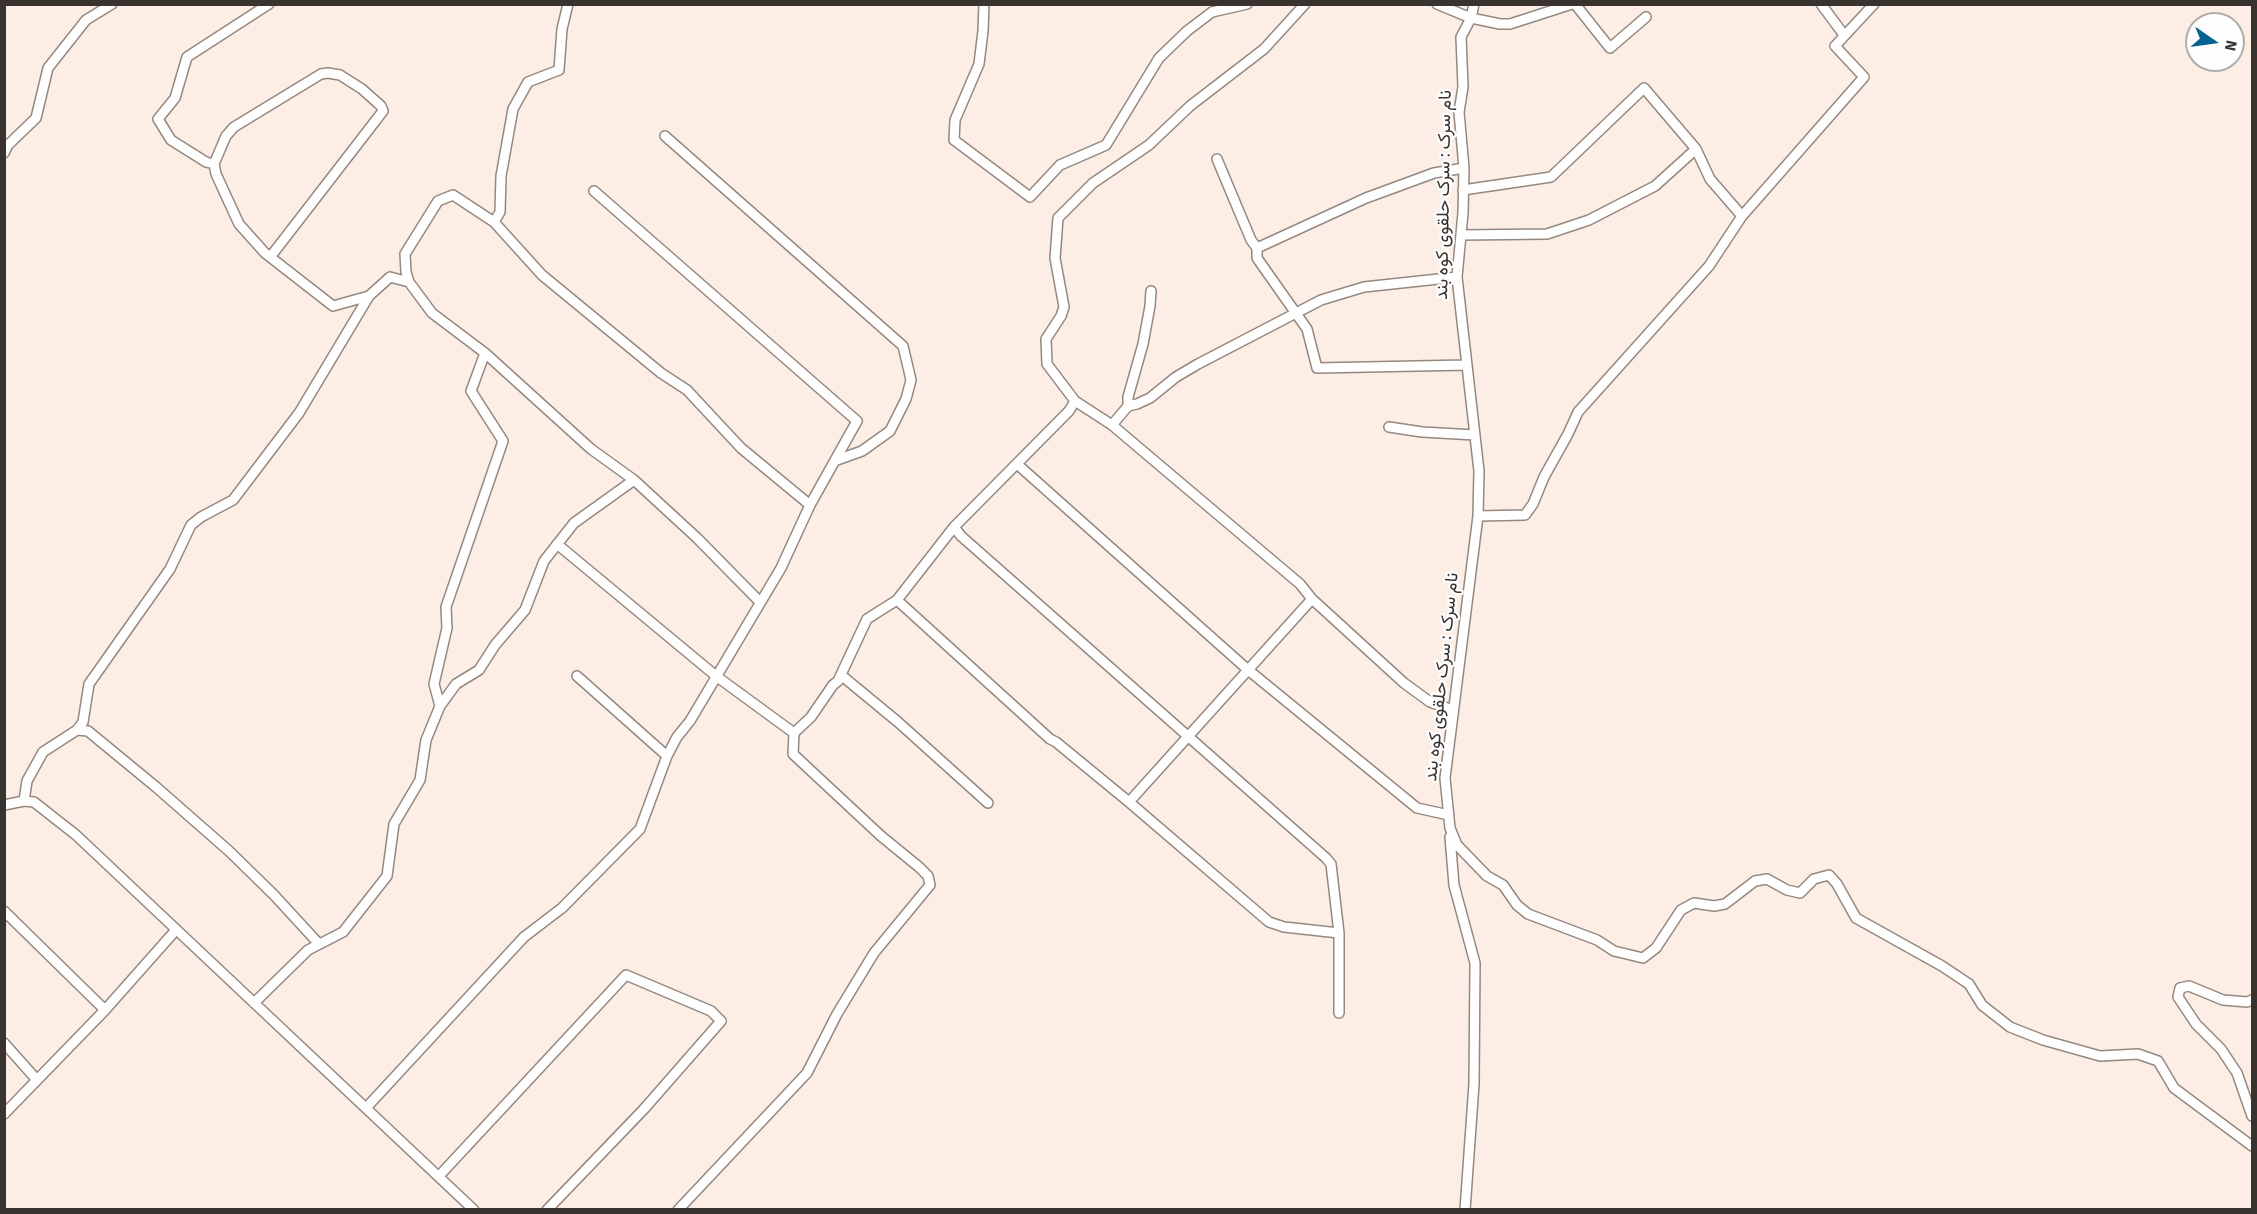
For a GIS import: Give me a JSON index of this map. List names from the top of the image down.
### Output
{
  "streets": {
    "street": ["نام سرک : سرک حلقوی کوه بند"]
  },
  "north": "right"
}
